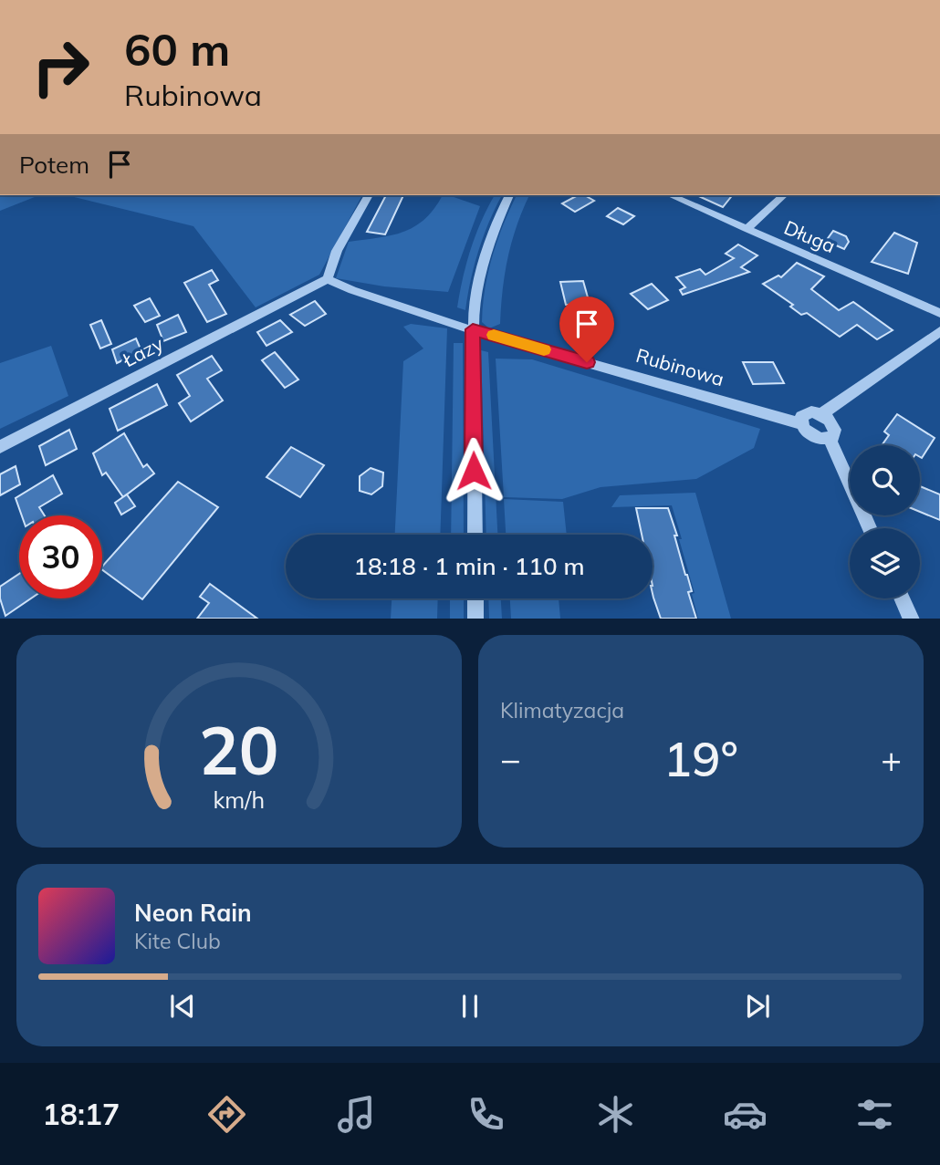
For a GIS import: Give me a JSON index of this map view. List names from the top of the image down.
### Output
{
  "streets": {
    "street": ["Długa", "Łazy", "Rubinowa"]
  },
  "crossings": [
    ["Łazy", "Rubinowa"]
  ],
  "page": {
    "turn": ["60 m", "Rubinowa"],
    "then": "Potem",
    "limit": "30",
    "trip": "18:18 · 1 min · 110 m",
    "tile": "Klimatyzacja",
    "heat": ["−", "19°", "+"],
    "song": ["Neon Rain", "Kite Club"],
    "tabs": "18:17",
    "gauge": ["20", "km/h"]
  }
}
